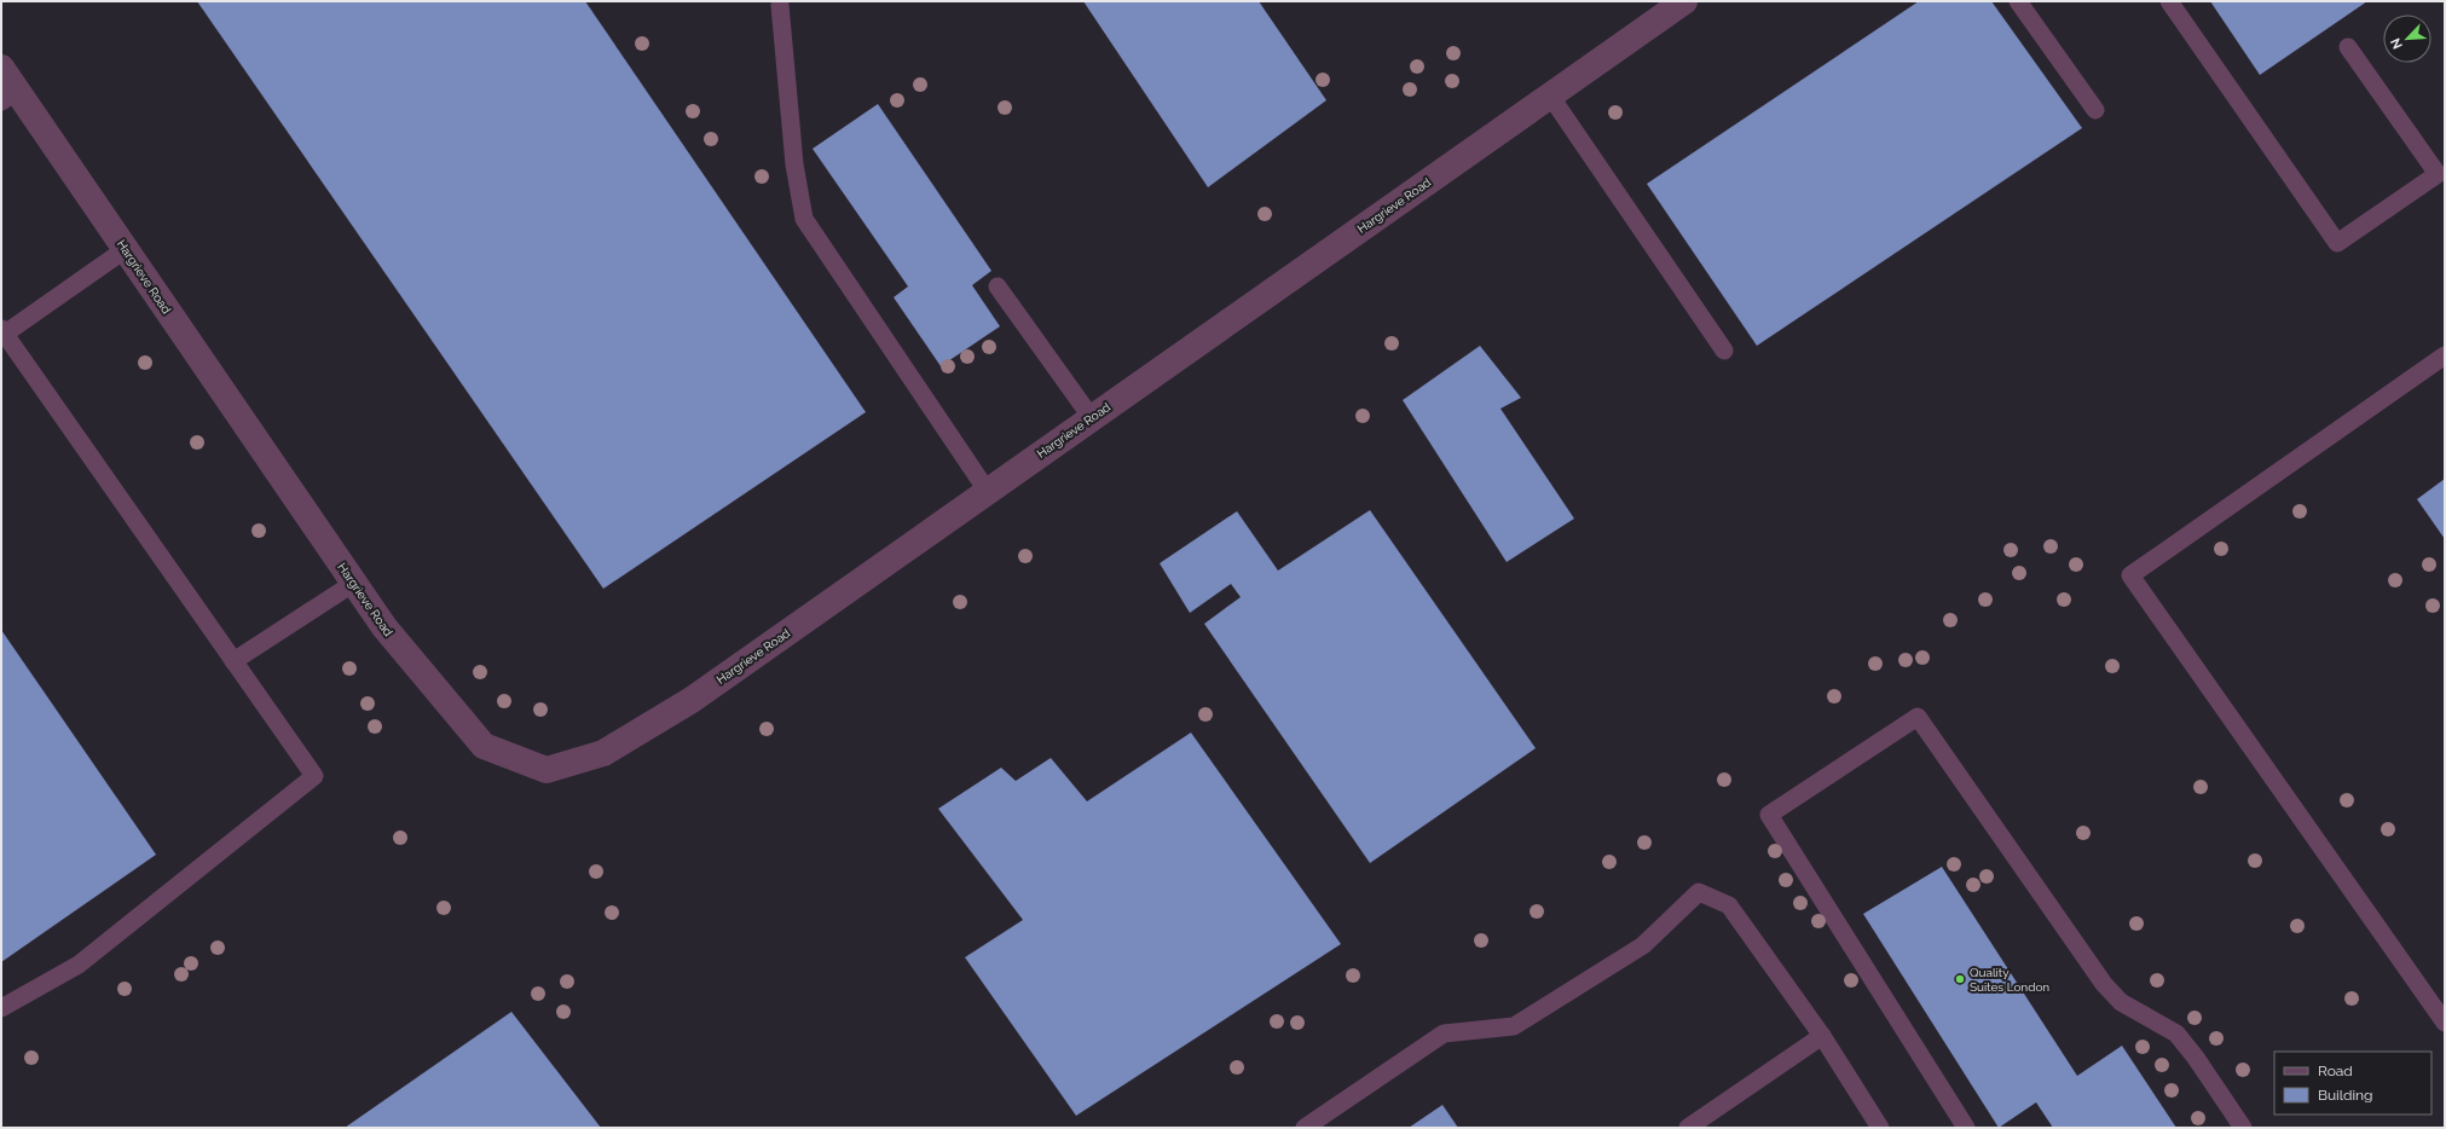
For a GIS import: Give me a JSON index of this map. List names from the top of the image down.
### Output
{
  "streets": {
    "street": ["Hargrieve Road"]
  },
  "places": ["Quality Suites London"],
  "legend": ["Road", "Building"],
  "north": "bottom left"
}
